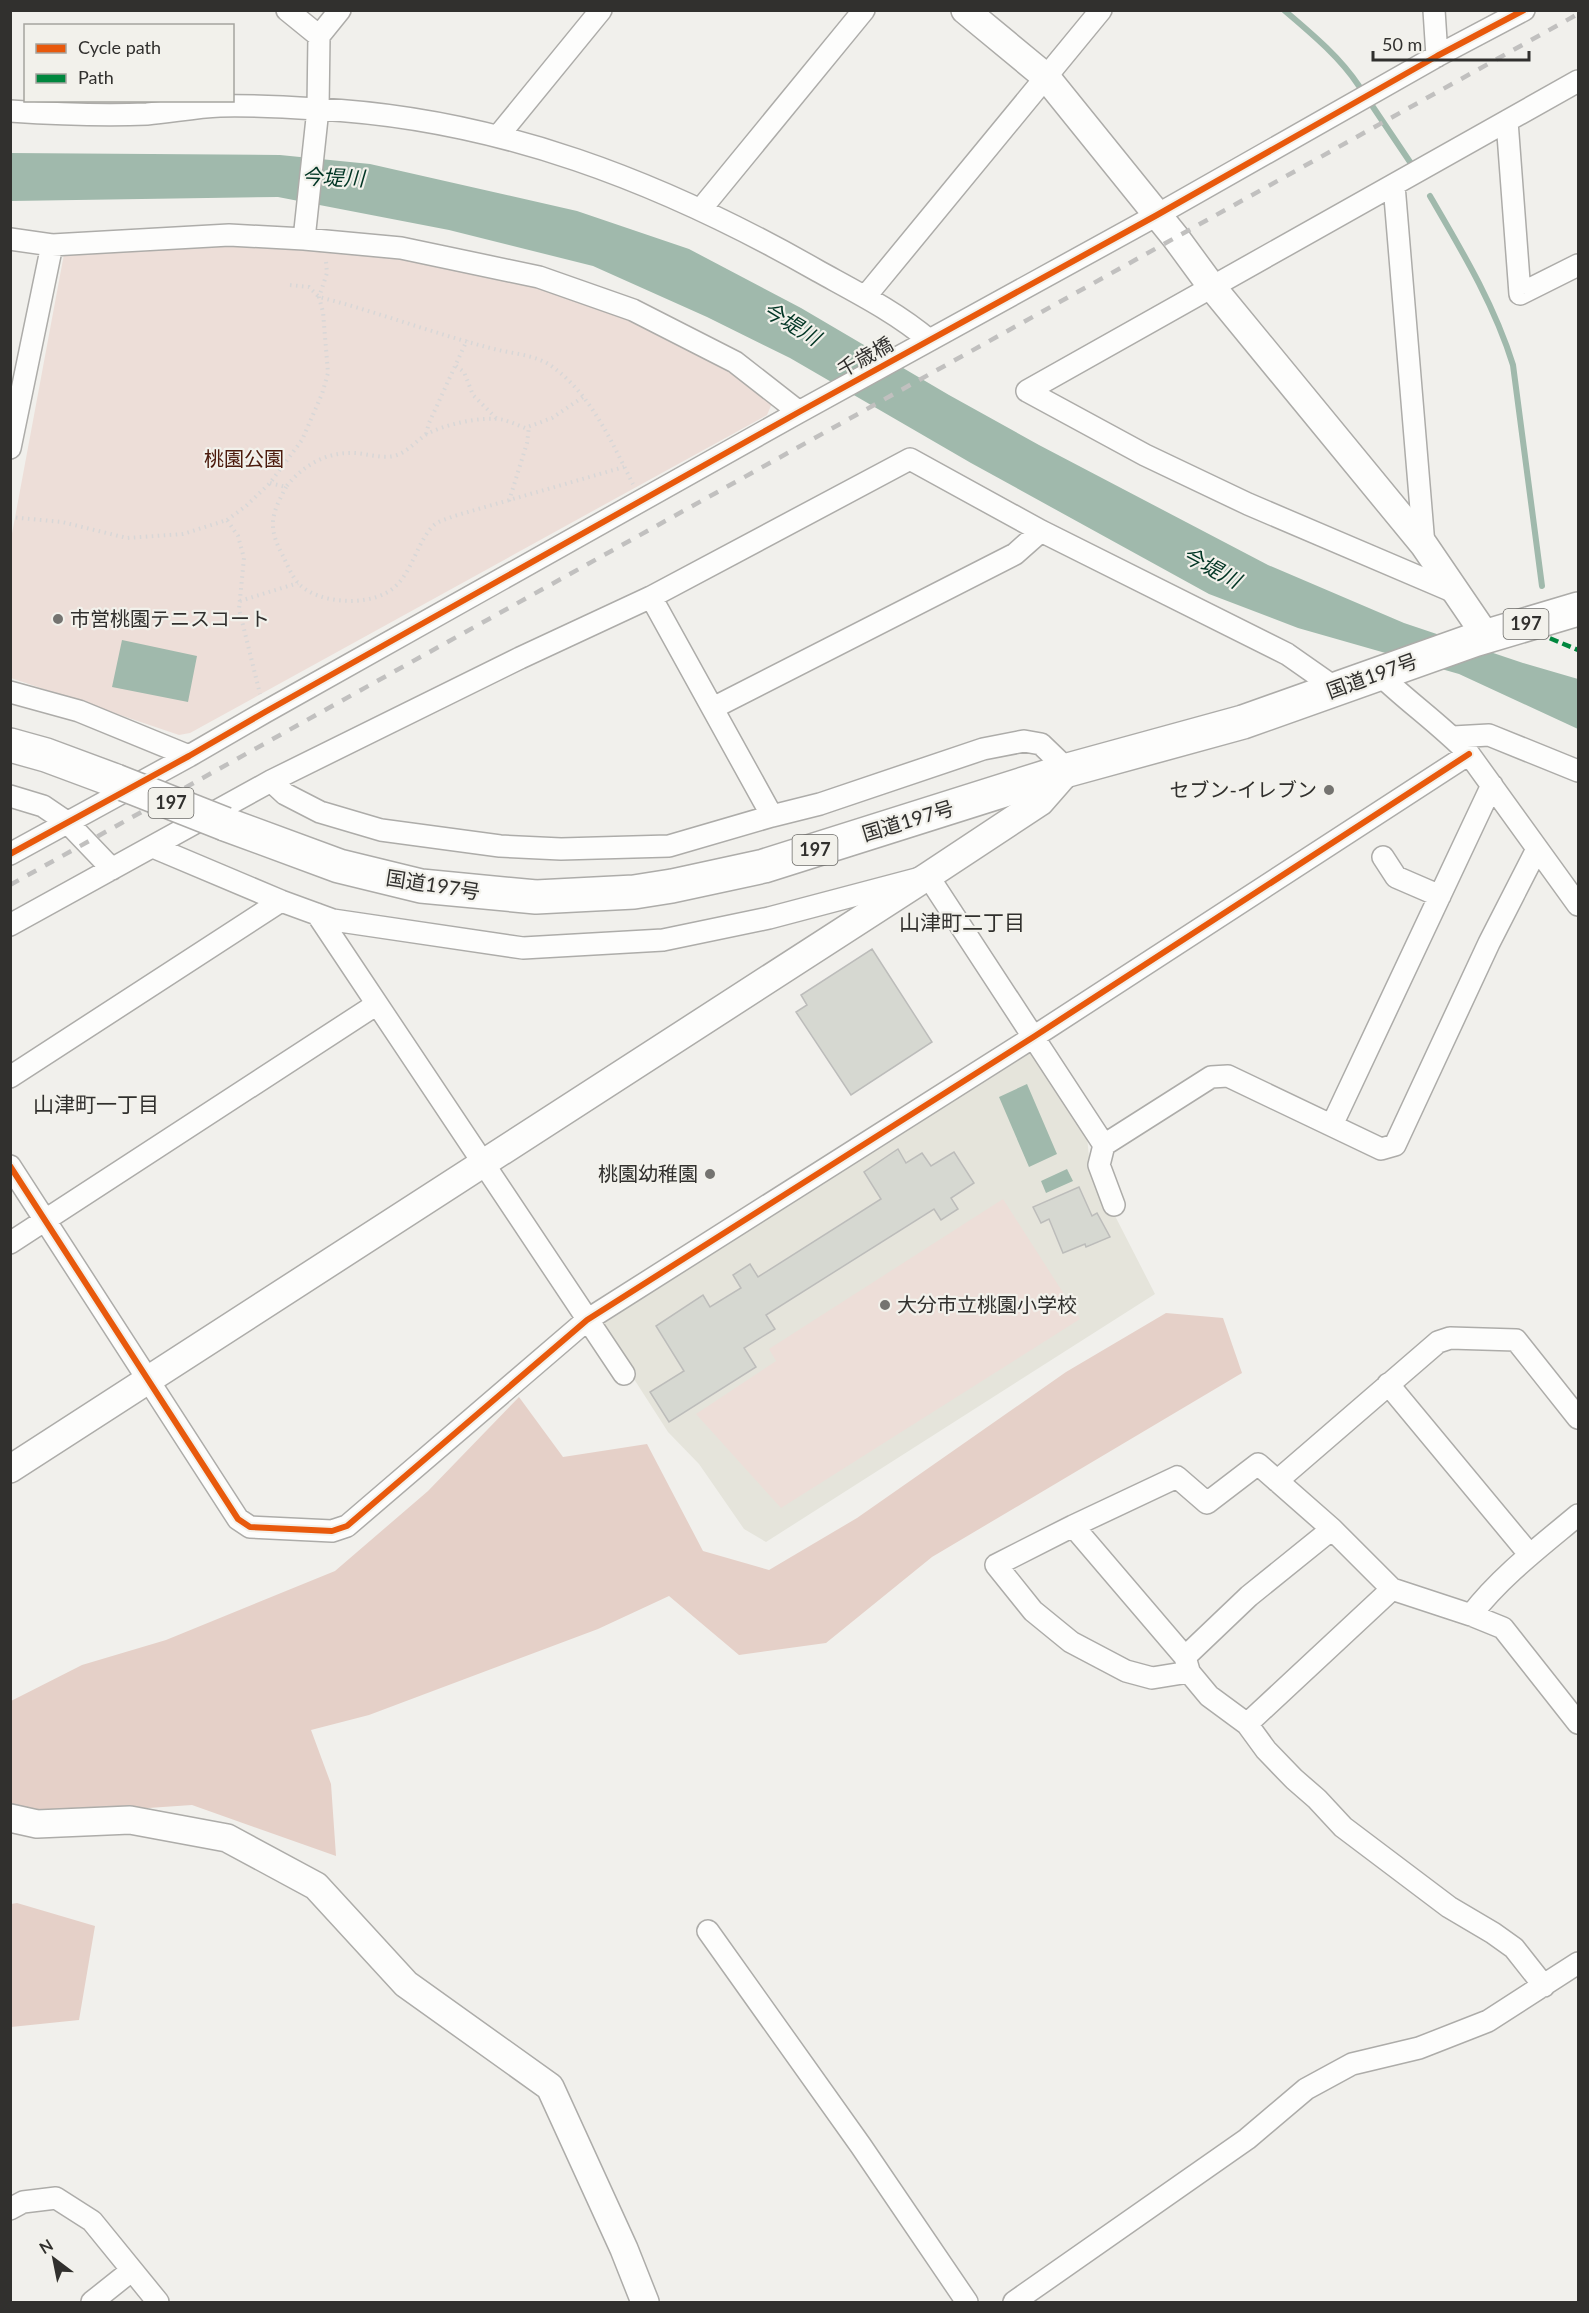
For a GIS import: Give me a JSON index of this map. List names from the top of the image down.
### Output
{
  "streets": {
    "highway": ["197", "国道197号"],
    "street": ["千歳橋"]
  },
  "districts": ["山津町二丁目", "山津町一丁目"],
  "water": ["今堤川"],
  "parks": ["桃園公園"],
  "places": [
    "市営桃園テニスコート",
    "セブン-イレブン",
    "桃園幼稚園",
    "大分市立桃園小学校"
  ],
  "legend": ["Cycle path", "Path"],
  "scale_bar": "50 m",
  "north": "top left"
}
